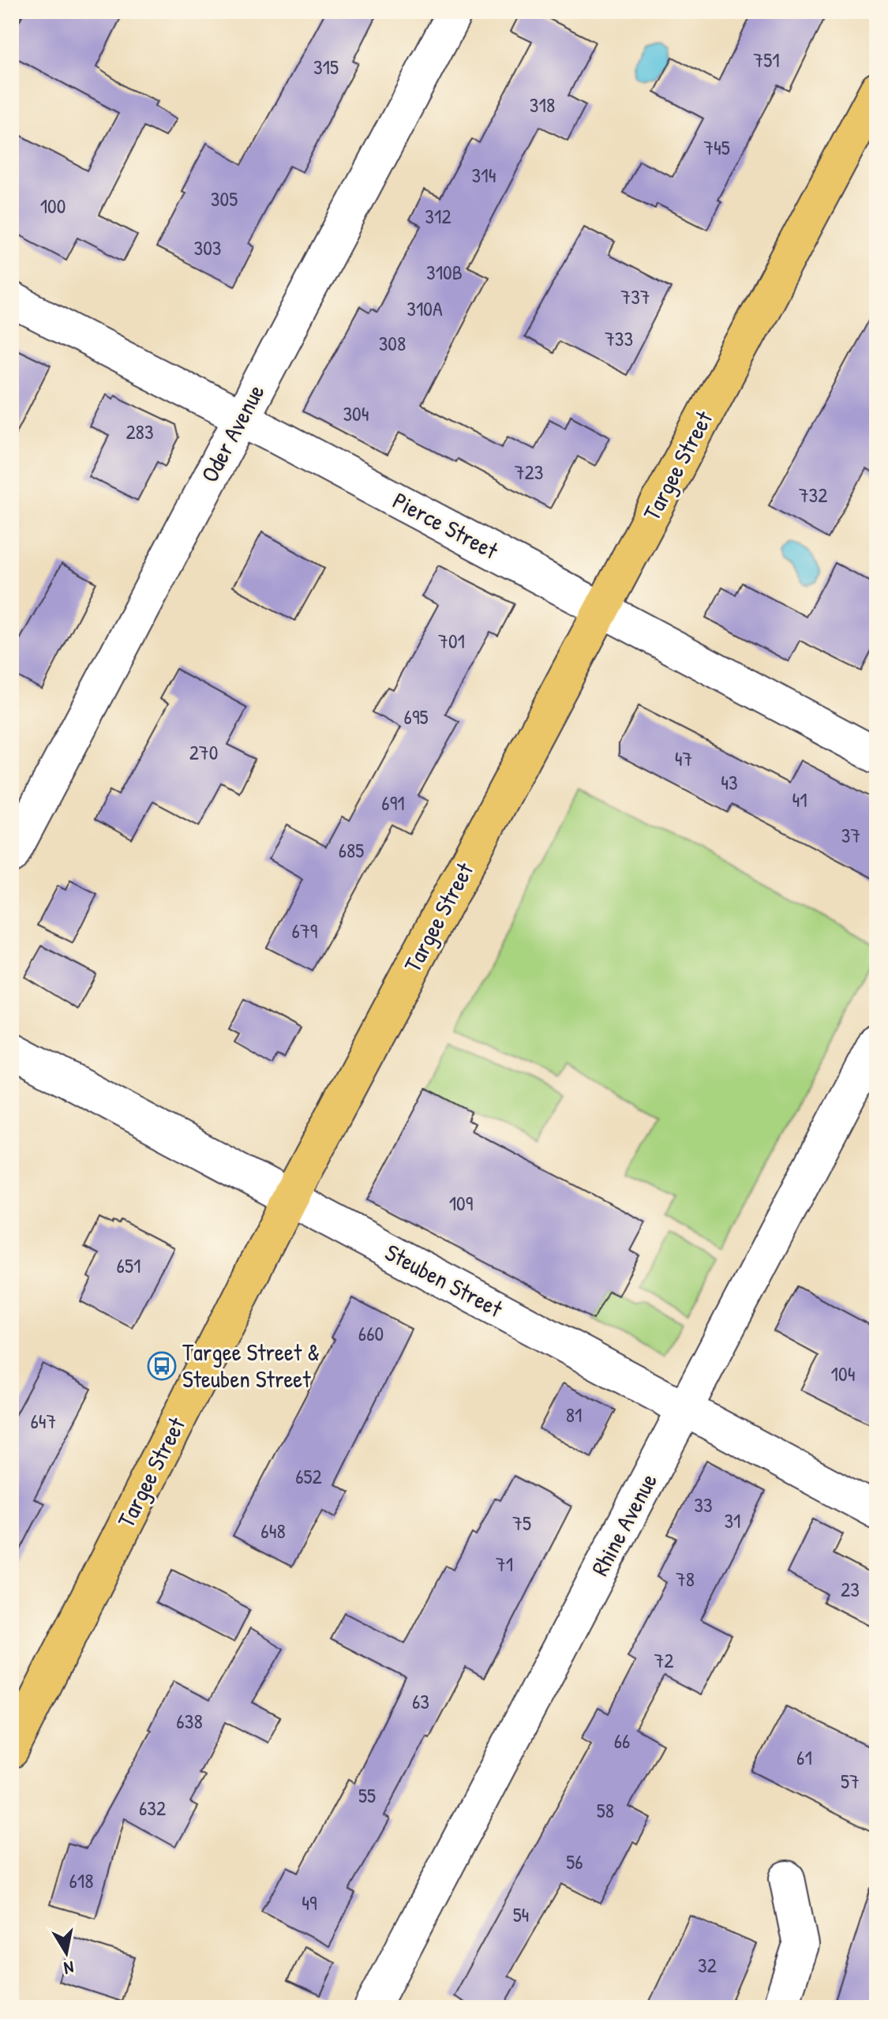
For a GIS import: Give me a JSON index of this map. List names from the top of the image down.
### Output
{
  "streets": {
    "main road": ["Targee Street"],
    "street": [
      "Oder Avenue",
      "Pierce Street",
      "Steuben Street",
      "Rhine Avenue"
    ]
  },
  "crossings": [
    ["Oder Avenue", "Pierce Street"],
    ["Targee Street", "Pierce Street"],
    ["Targee Street", "Steuben Street"],
    ["Steuben Street", "Rhine Avenue"]
  ],
  "places": {
    "bus stop": ["Targee Street & Steuben Street"]
  },
  "house_numbers": [
    "751",
    "315",
    "318",
    "745",
    "314",
    "305",
    "100",
    "312",
    "303",
    "310B",
    "737",
    "310A",
    "733",
    "308",
    "304",
    "283",
    "723",
    "732",
    "701",
    "695",
    "270",
    "47",
    "43",
    "41",
    "691",
    "37",
    "685",
    "679",
    "109",
    "651",
    "660",
    "104",
    "81",
    "647",
    "652",
    "33",
    "31",
    "75",
    "648",
    "71",
    "78",
    "23",
    "72",
    "63",
    "638",
    "66",
    "61",
    "57",
    "55",
    "632",
    "58",
    "56",
    "618",
    "49",
    "54",
    "32"
  ],
  "north": "bottom"
}
